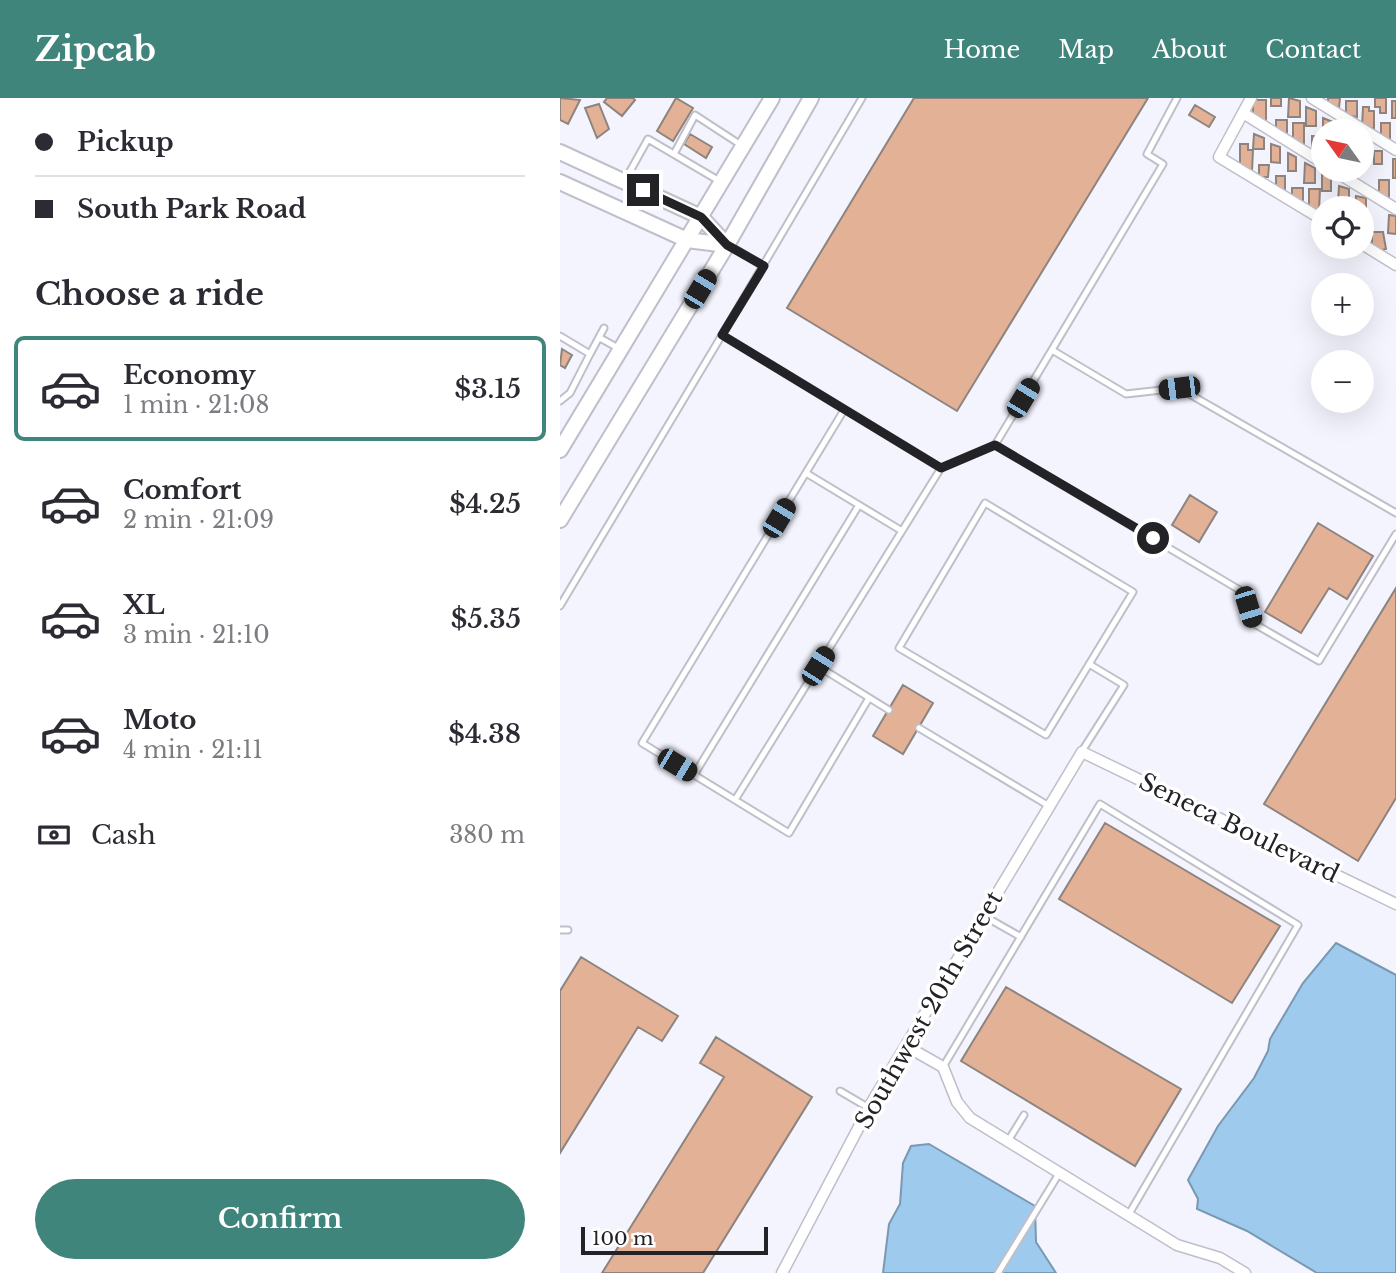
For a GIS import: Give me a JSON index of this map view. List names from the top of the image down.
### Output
{
  "streets": {
    "street": ["Seneca Boulevard", "Southwest 20th Street"]
  },
  "crossings": [
    ["Seneca Boulevard", "Southwest 20th Street"]
  ],
  "scale_bar": "100 m",
  "north": "top left",
  "page": {
    "header": "Zipcab",
    "nav": [
      "Home",
      "Map",
      "About",
      "Contact"
    ],
    "banner": ["Pickup", "South Park Road"],
    "map_buttons": ["+", "−"],
    "heading": "Choose a ride",
    "list": [
      {
        "name": "Economy",
        "note": "1 min · 21:08",
        "value": "$3.15"
      },
      {
        "name": "Comfort",
        "note": "2 min · 21:09",
        "value": "$4.25"
      },
      {
        "name": "XL",
        "note": "3 min · 21:10",
        "value": "$5.35"
      },
      {
        "name": "Moto",
        "note": "4 min · 21:11",
        "value": "$4.38"
      }
    ],
    "pay": ["Cash", "380 m"],
    "buttons": "Confirm",
    "scale": "100 m"
  }
}
